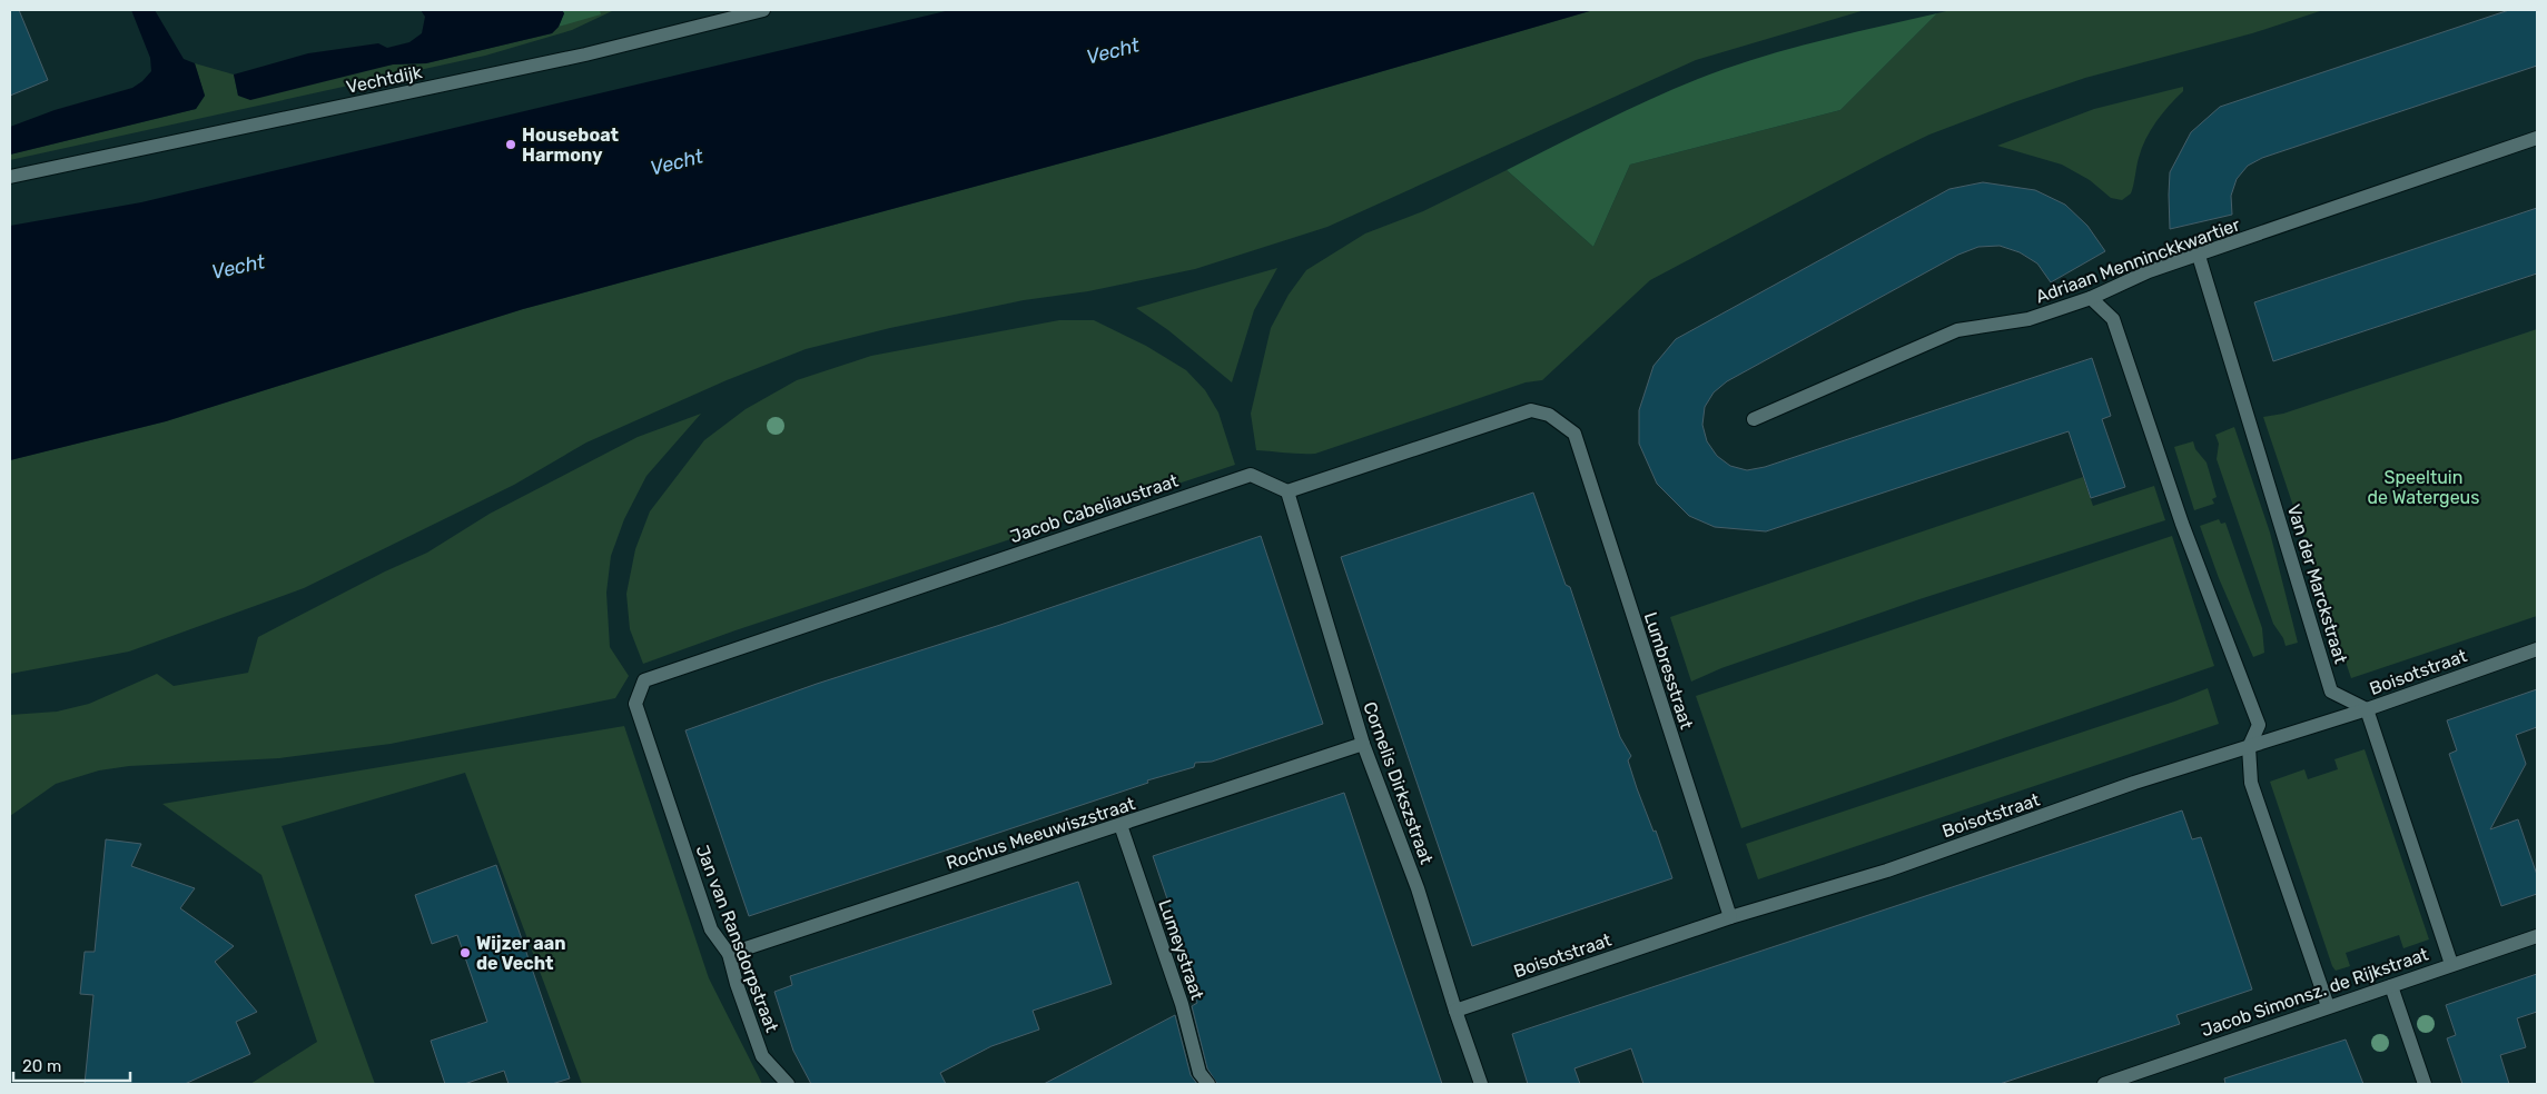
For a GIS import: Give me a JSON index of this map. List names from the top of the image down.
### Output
{
  "streets": {
    "street": [
      "Vechtdijk",
      "Adriaan Menninckkwartier",
      "Jacob Cabeliaustraat",
      "Van der Marckstraat",
      "Lumbresstraat",
      "Boisotstraat",
      "Cornelis Dirkszstraat",
      "Rochus Meeuwiszstraat",
      "Jan van Ransdorpstraat",
      "Lumeystraat",
      "Jacob Simonsz. de Rijkstraat"
    ]
  },
  "crossings": [
    ["Adriaan Menninckkwartier", "Van der Marckstraat"],
    ["Jacob Cabeliaustraat", "Lumbresstraat"],
    ["Jacob Cabeliaustraat", "Cornelis Dirkszstraat"],
    ["Jacob Cabeliaustraat", "Jan van Ransdorpstraat"],
    ["Van der Marckstraat", "Boisotstraat"],
    ["Lumbresstraat", "Boisotstraat"],
    ["Lumbresstraat", "Cornelis Dirkszstraat"],
    ["Boisotstraat", "Cornelis Dirkszstraat"],
    ["Cornelis Dirkszstraat", "Rochus Meeuwiszstraat"],
    ["Rochus Meeuwiszstraat", "Jan van Ransdorpstraat"],
    ["Rochus Meeuwiszstraat", "Lumeystraat"]
  ],
  "water": ["Vecht"],
  "parks": ["Speeltuin de Watergeus"],
  "places": ["Houseboat Harmony", "Wijzer aan de Vecht"],
  "scale_bar": "20 m"
}
